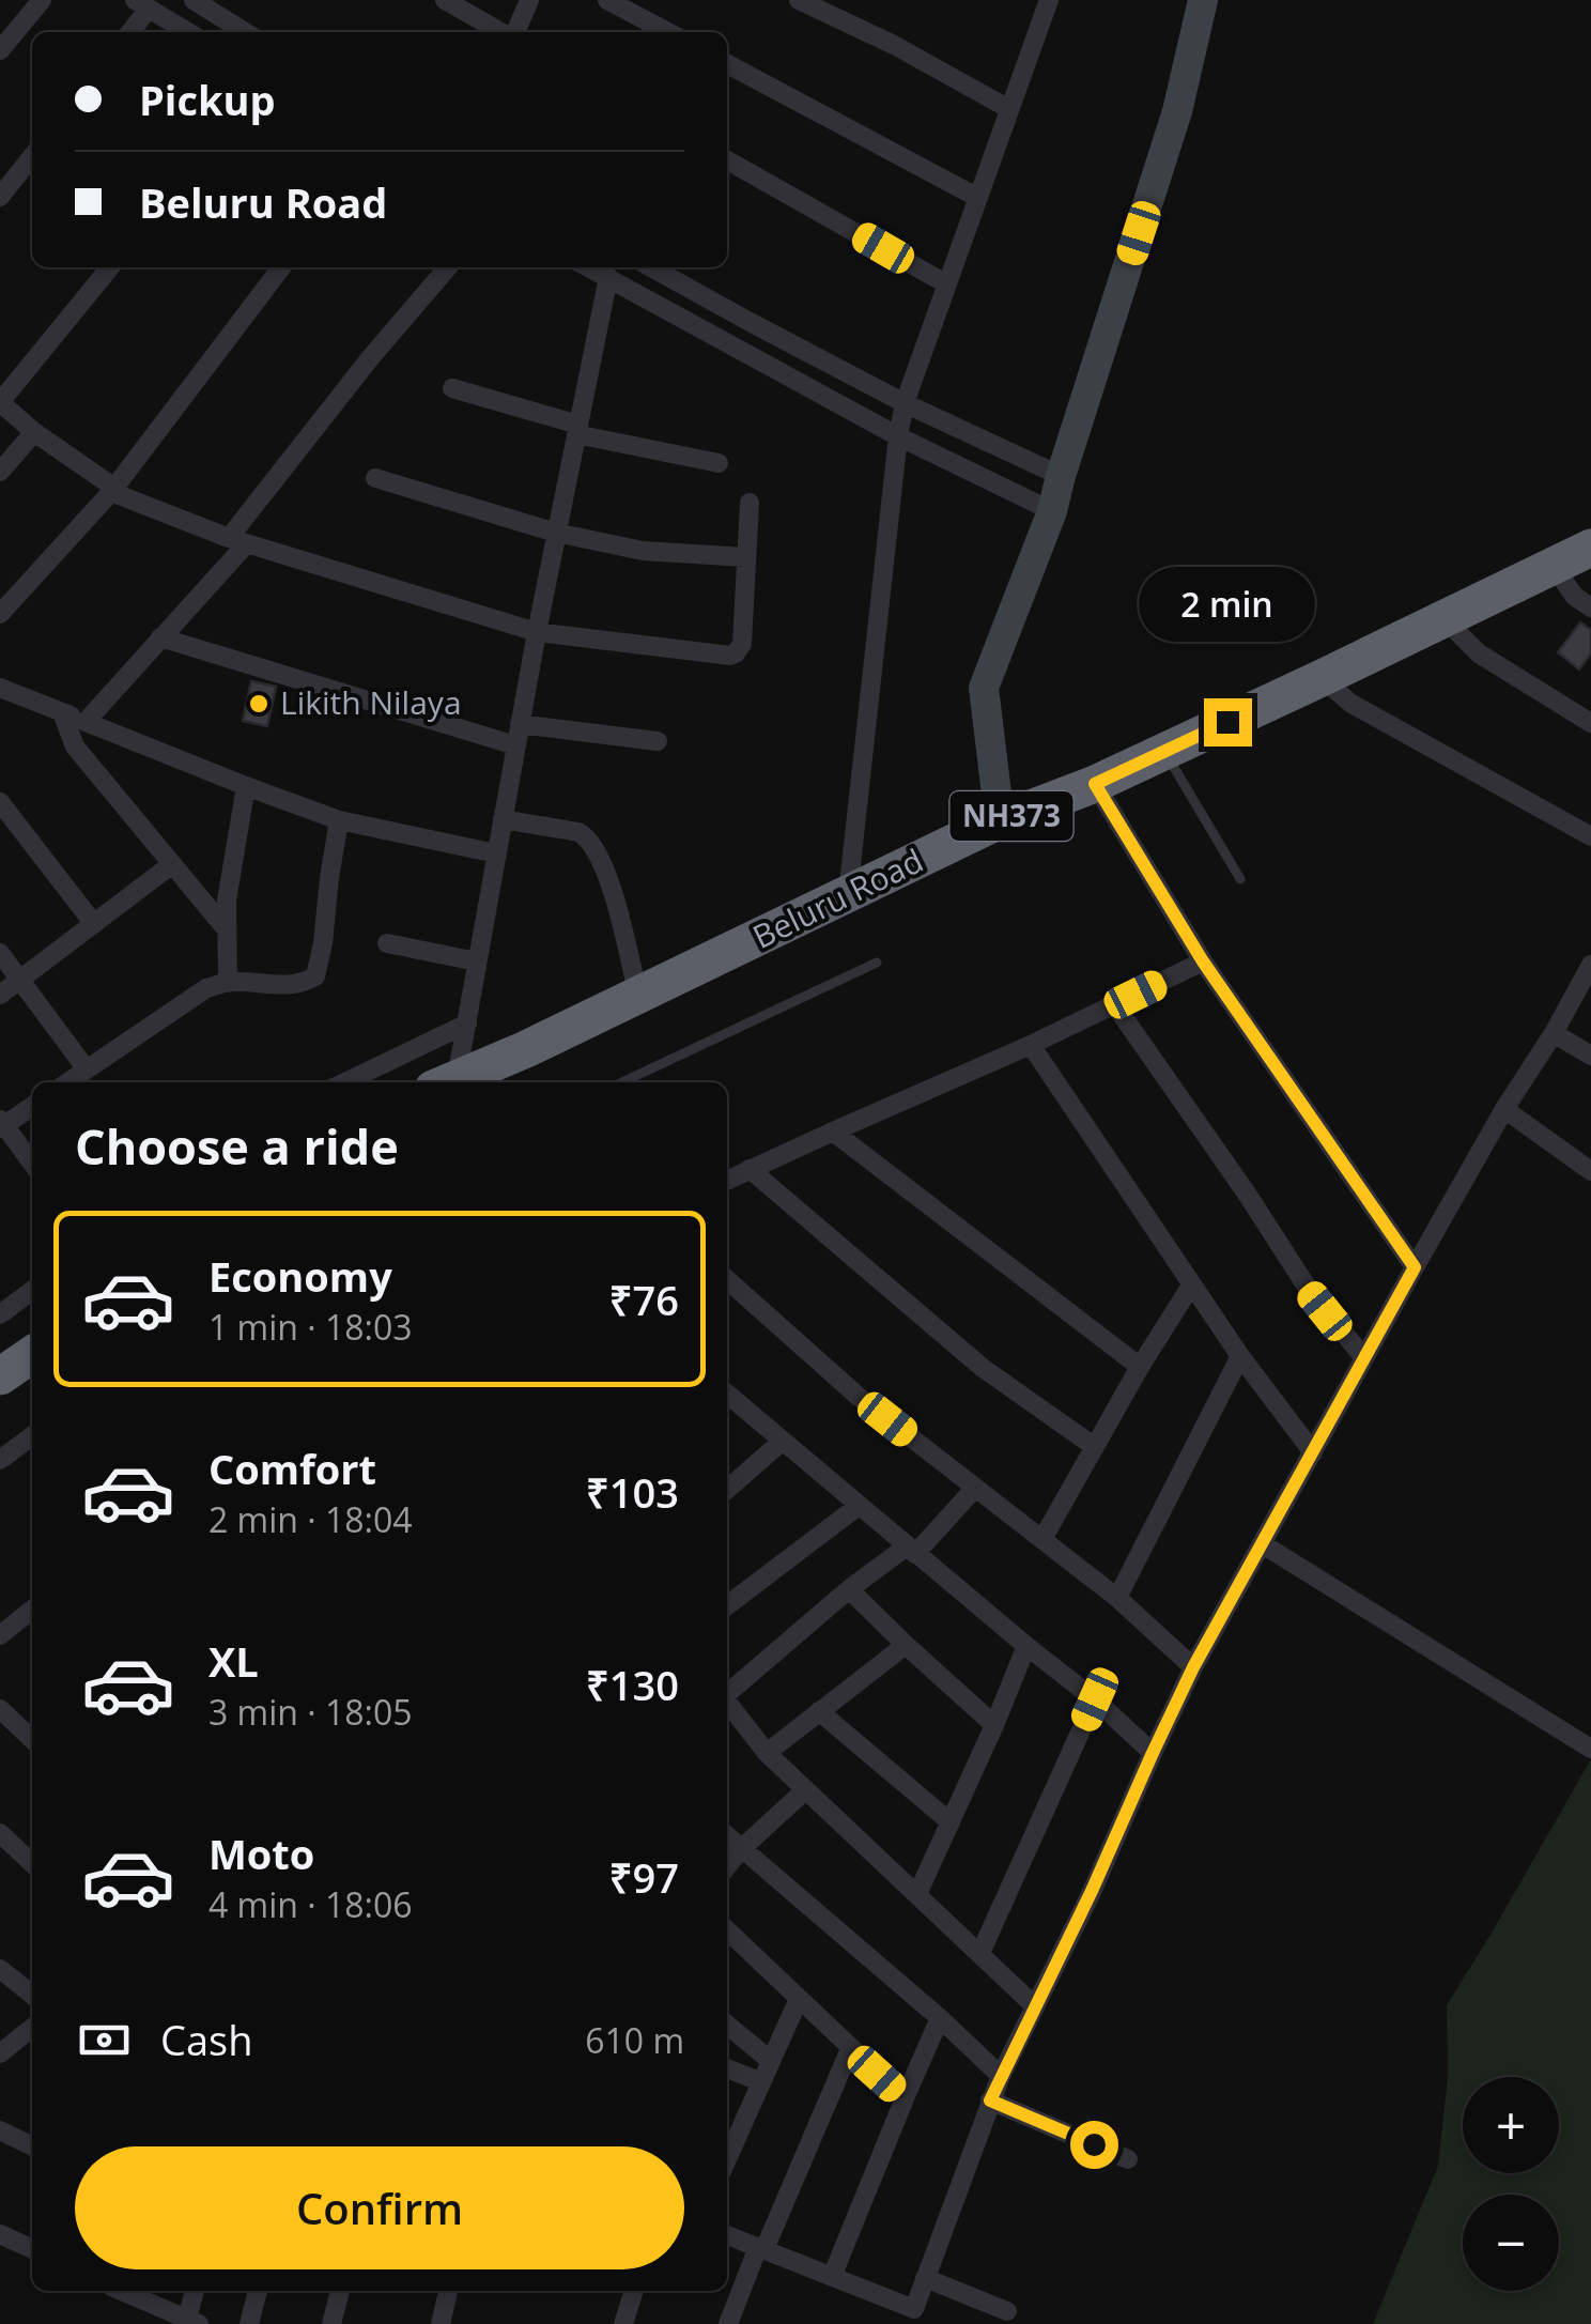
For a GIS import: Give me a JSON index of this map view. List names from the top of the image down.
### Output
{
  "streets": {
    "highway": ["NH373", "Beluru Road"]
  },
  "places": ["Likith Nilaya"],
  "page": {
    "banner": ["Pickup", "Beluru Road"],
    "bubble": "2 min",
    "heading": "Choose a ride",
    "list": [
      {
        "name": "Economy",
        "note": "1 min · 18:03",
        "value": "₹76"
      },
      {
        "name": "Comfort",
        "note": "2 min · 18:04",
        "value": "₹103"
      },
      {
        "name": "XL",
        "note": "3 min · 18:05",
        "value": "₹130"
      },
      {
        "name": "Moto",
        "note": "4 min · 18:06",
        "value": "₹97"
      }
    ],
    "pay": ["Cash", "610 m"],
    "map_buttons": ["+", "−"],
    "buttons": "Confirm"
  }
}
